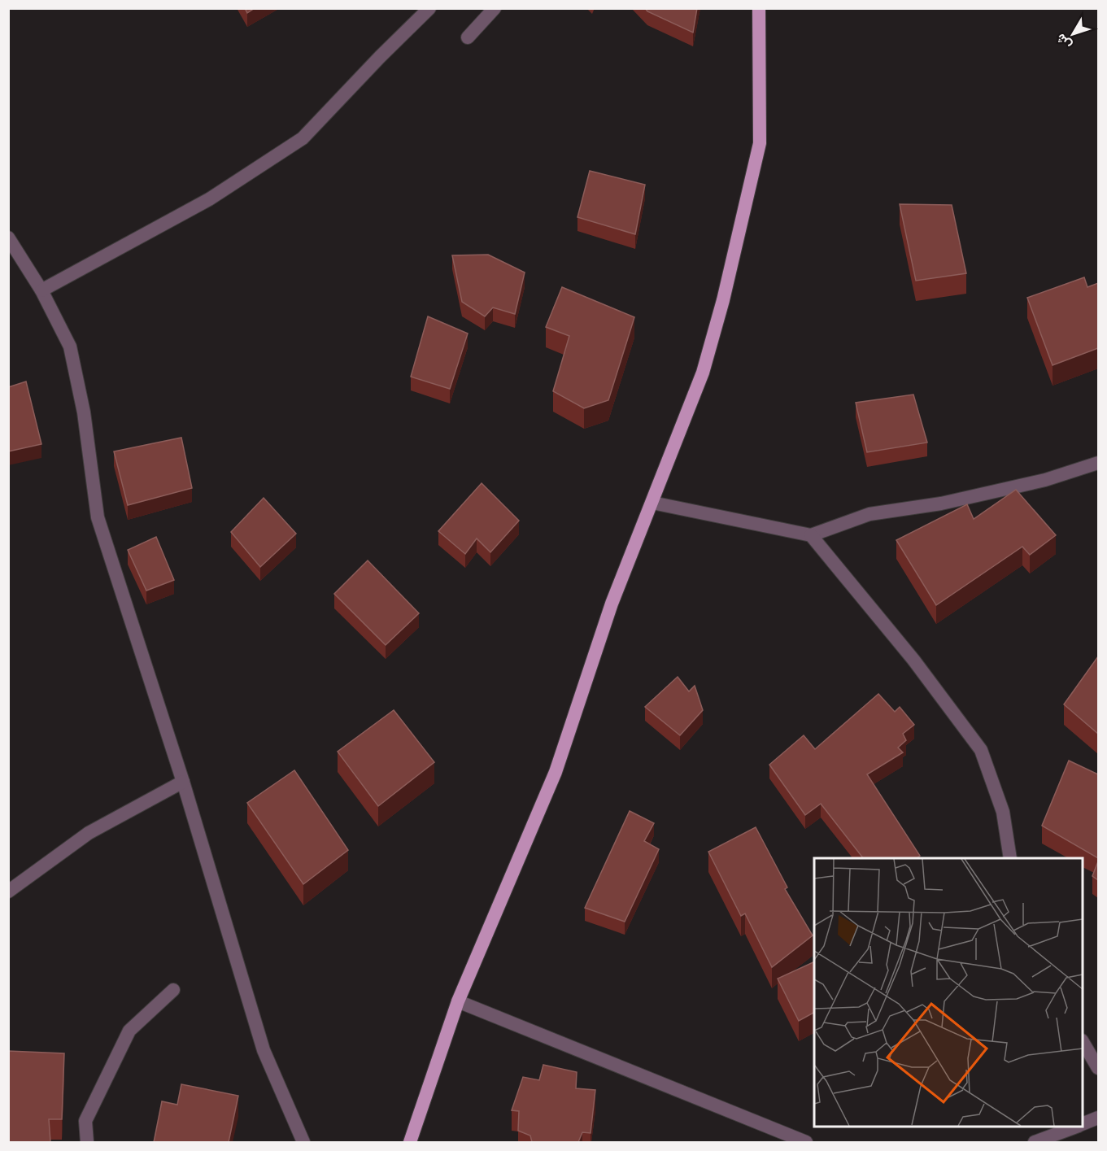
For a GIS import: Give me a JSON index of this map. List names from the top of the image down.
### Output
{
  "north": "bottom left"
}
